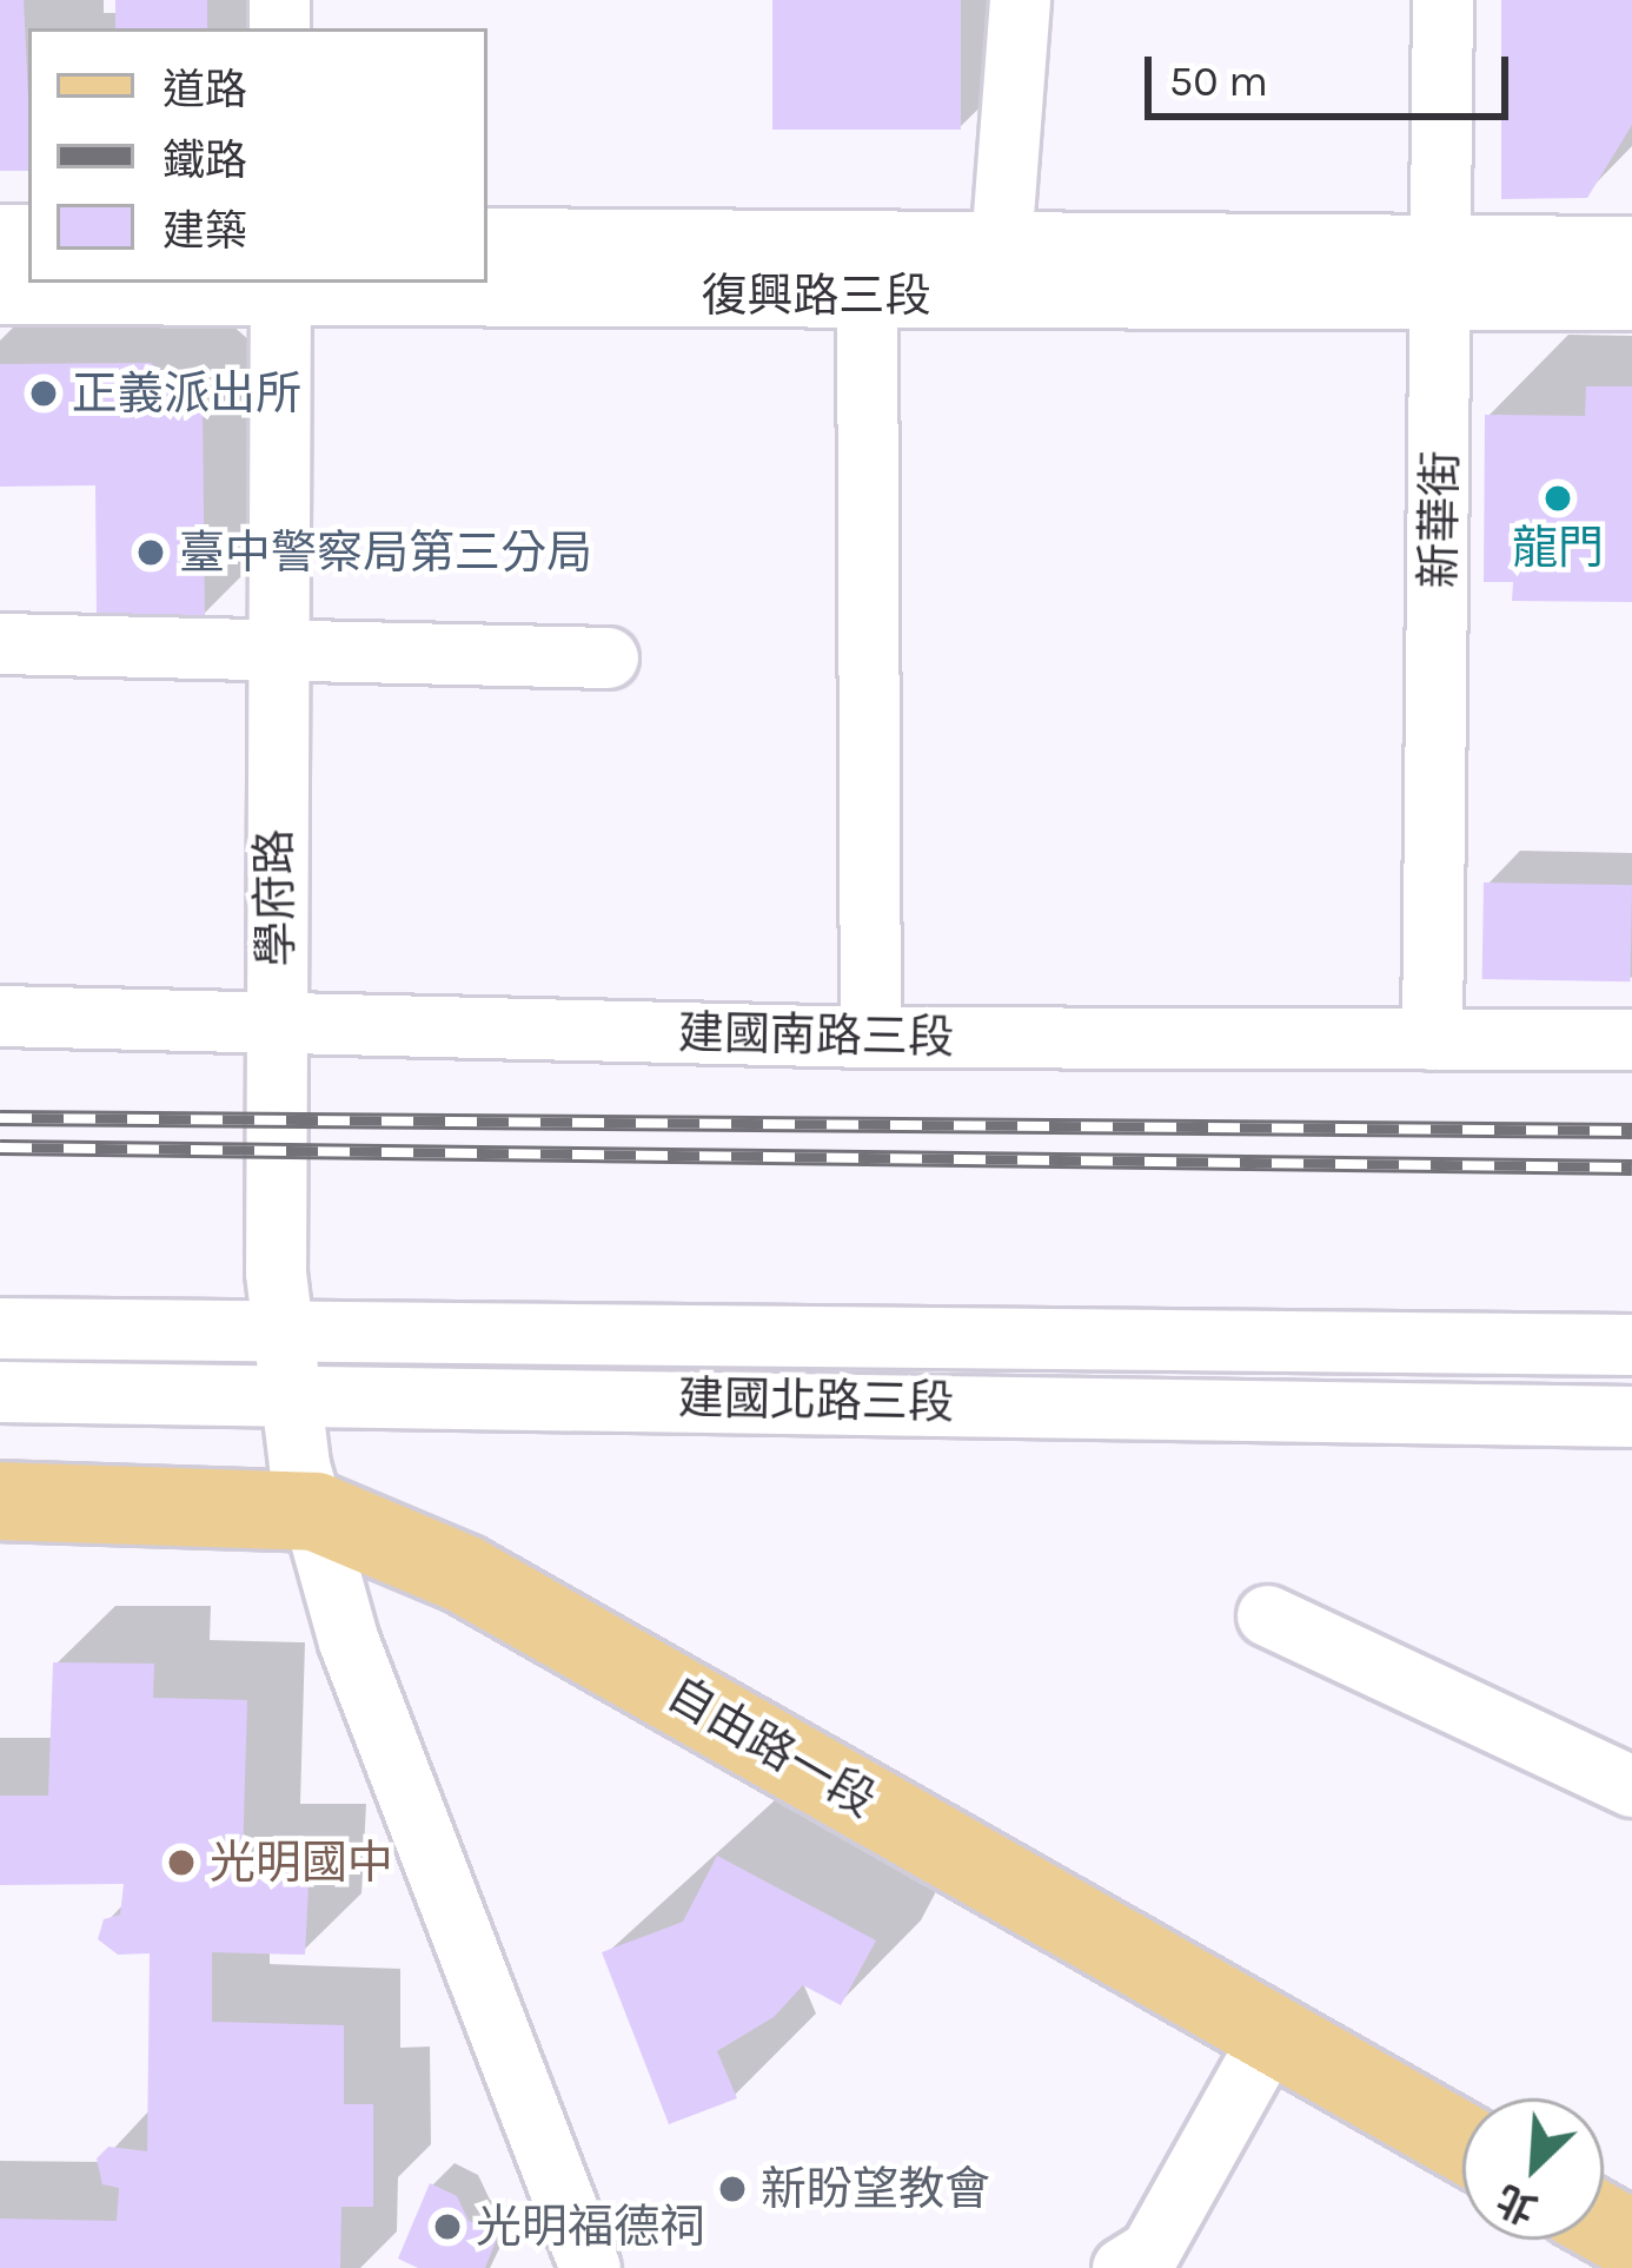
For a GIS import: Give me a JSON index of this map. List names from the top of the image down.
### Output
{
  "streets": {
    "main road": ["自由路一段"],
    "street": [
      "復興路三段",
      "新華街",
      "學府路",
      "建國南路三段",
      "建國北路三段"
    ]
  },
  "crossings": [
    ["復興路三段", "新華街"],
    ["復興路三段", "學府路"],
    ["新華街", "建國南路三段"],
    ["學府路", "建國南路三段"],
    ["學府路", "建國北路三段"],
    ["學府路", "自由路一段"]
  ],
  "places": [
    "正義派出所",
    "龍門",
    "臺中警察局第三分局",
    "光明國中",
    "新盼望教會",
    "光明福德祠"
  ],
  "legend": ["道路", "鐵路", "建築"],
  "scale_bar": "50 m",
  "north": "bottom left"
}
